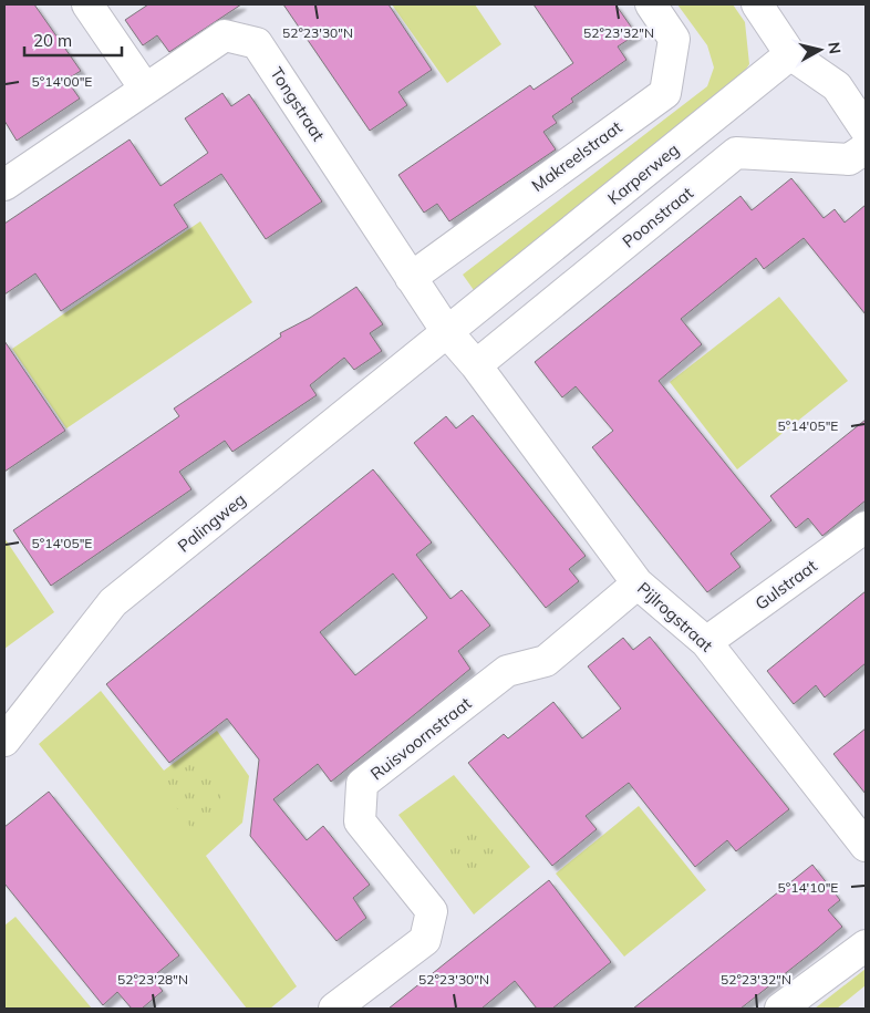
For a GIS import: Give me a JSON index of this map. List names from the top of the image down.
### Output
{
  "streets": {
    "street": [
      "Tongstraat",
      "Makreelstraat",
      "Karperweg",
      "Poonstraat",
      "Palingweg",
      "Gulstraat",
      "Pijlrogstraat",
      "Ruisvoornstraat"
    ]
  },
  "crossings": [
    ["Tongstraat", "Makreelstraat"],
    ["Tongstraat", "Karperweg"],
    ["Tongstraat", "Palingweg"],
    ["Tongstraat", "Pijlrogstraat"],
    ["Karperweg", "Palingweg"],
    ["Karperweg", "Pijlrogstraat"],
    ["Poonstraat", "Pijlrogstraat"],
    ["Palingweg", "Pijlrogstraat"],
    ["Gulstraat", "Pijlrogstraat"],
    ["Pijlrogstraat", "Ruisvoornstraat"]
  ],
  "scale_bar": "20 m",
  "north": "right",
  "coordinates": [
    "52°23'30\"N",
    "52°23'32\"N",
    "5°14'00\"E",
    "5°14'05\"E",
    "5°14'10\"E",
    "52°23'28\"N"
  ]
}
